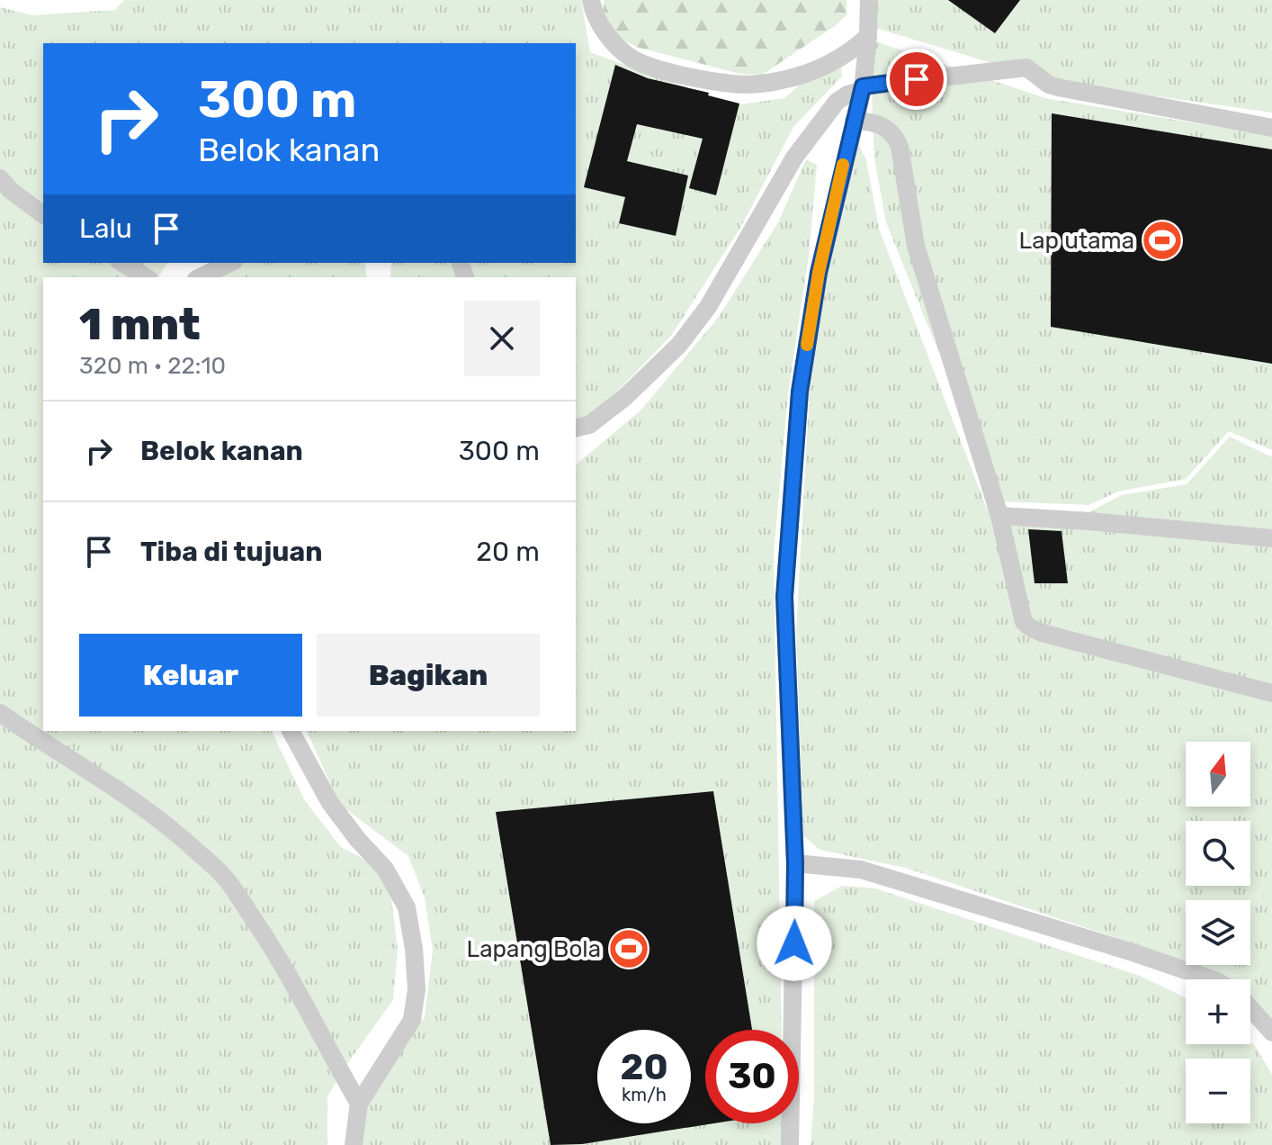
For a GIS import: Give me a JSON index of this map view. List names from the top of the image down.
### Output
{
  "places": {
    "sports": ["Lap utama", "Lapang Bola"]
  },
  "north": "top",
  "page": {
    "turn": ["300 m", "Belok kanan"],
    "then": "Lalu",
    "heading": ["1 mnt", "320 m · 22:10"],
    "list": [
      {
        "name": "Belok kanan",
        "value": "300 m"
      },
      {
        "name": "Tiba di tujuan",
        "value": "20 m"
      }
    ],
    "buttons": ["Keluar", "Bagikan"],
    "map_buttons": ["+", "−"],
    "speed": "20 km/h",
    "limit": "30"
  }
}
